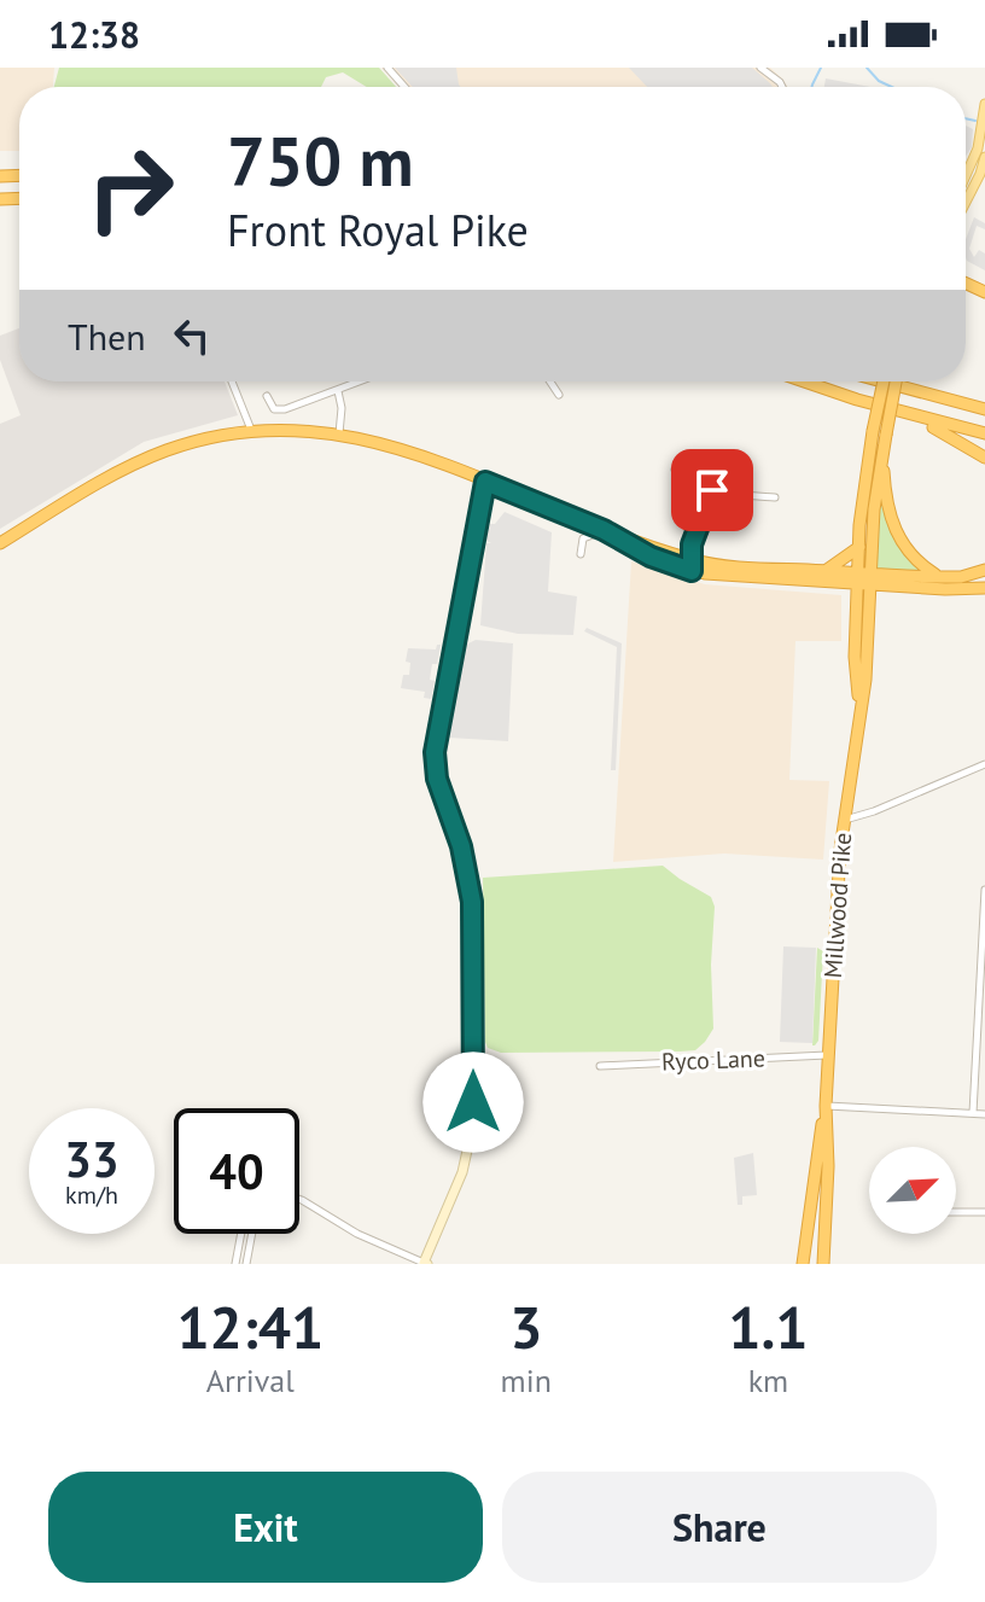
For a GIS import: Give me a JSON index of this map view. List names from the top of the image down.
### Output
{
  "streets": {
    "highway": ["Millwood Pike"],
    "street": ["Ryco Lane"]
  },
  "crossings": [
    ["Millwood Pike", "Ryco Lane"]
  ],
  "north": "top right",
  "page": {
    "status": "12:38",
    "turn": ["750 m", "Front Royal Pike"],
    "then": "Then",
    "speed": "33 km/h",
    "limit": "40",
    "eta": [
      "12:41",
      "Arrival",
      "3",
      "min",
      "1.1",
      "km"
    ],
    "buttons": ["Exit", "Share"]
  }
}
